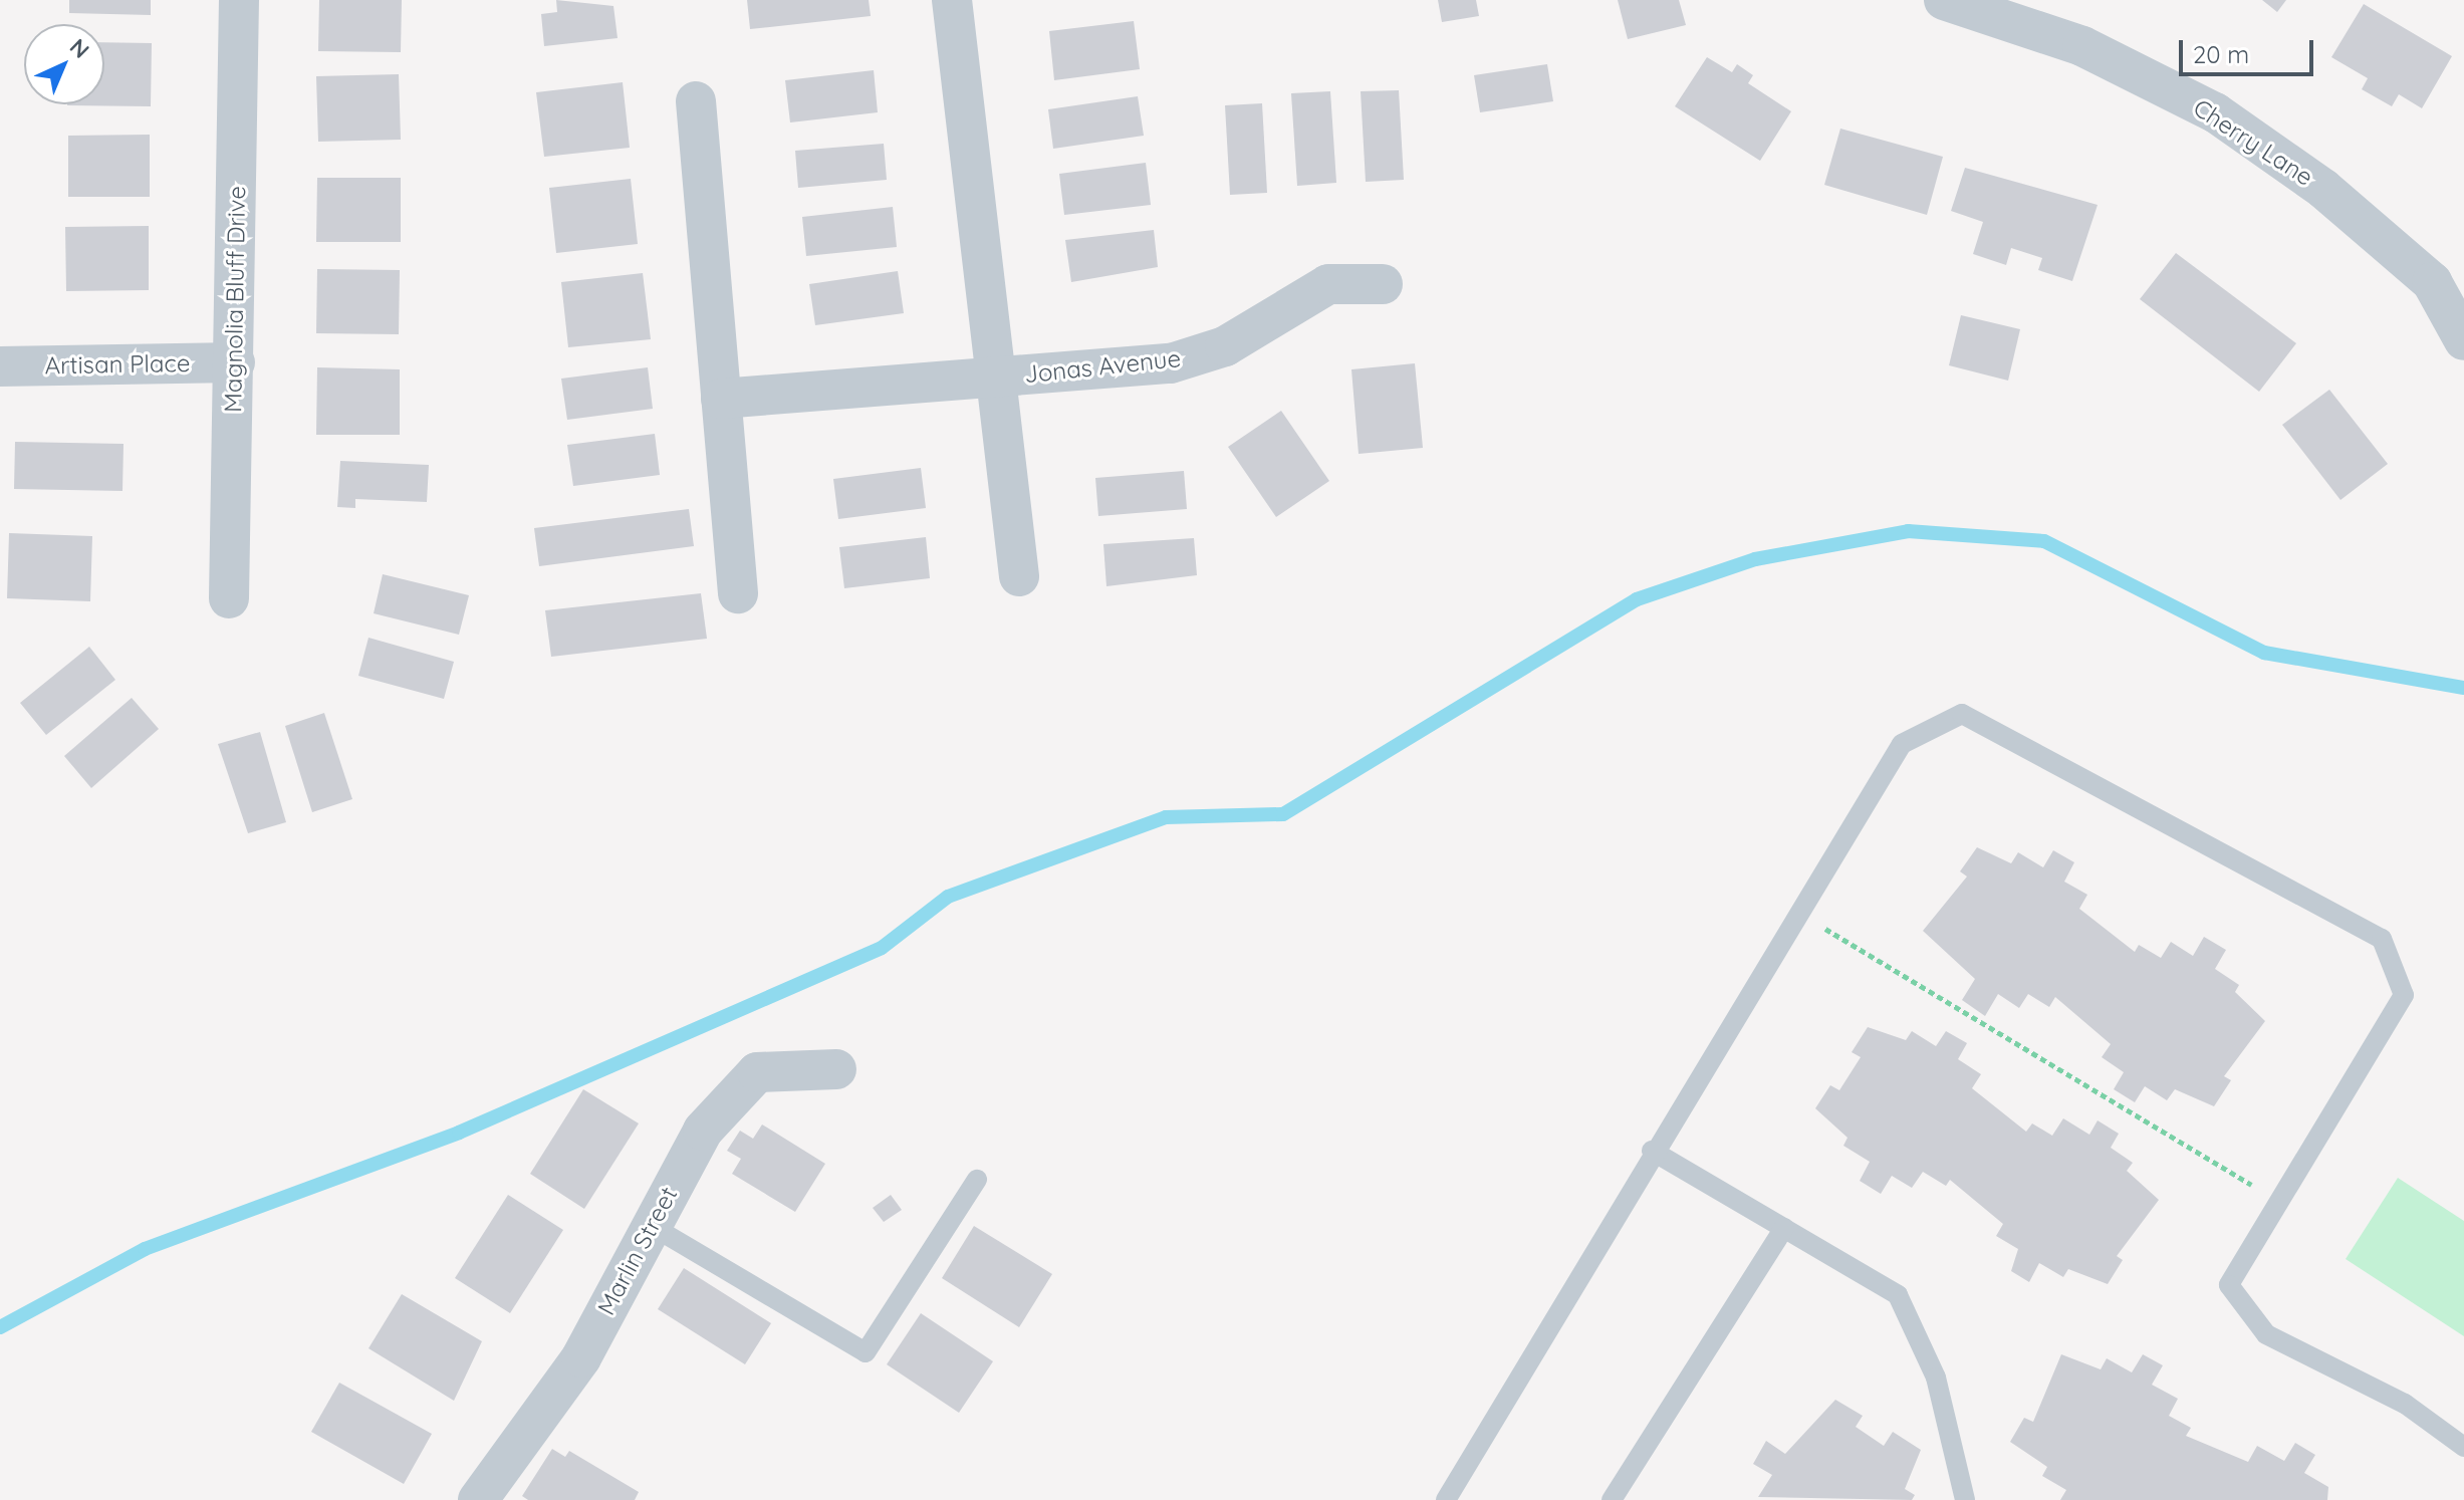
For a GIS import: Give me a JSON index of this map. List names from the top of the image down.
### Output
{
  "streets": {
    "street": [
      "Cherry Lane",
      "Magnolia Bluff Drive",
      "Artisan Place",
      "Jonas Avenue",
      "Marlin Street"
    ]
  },
  "crossings": [
    ["Magnolia Bluff Drive", "Artisan Place"]
  ],
  "scale_bar": "20 m",
  "north": "top right"
}
